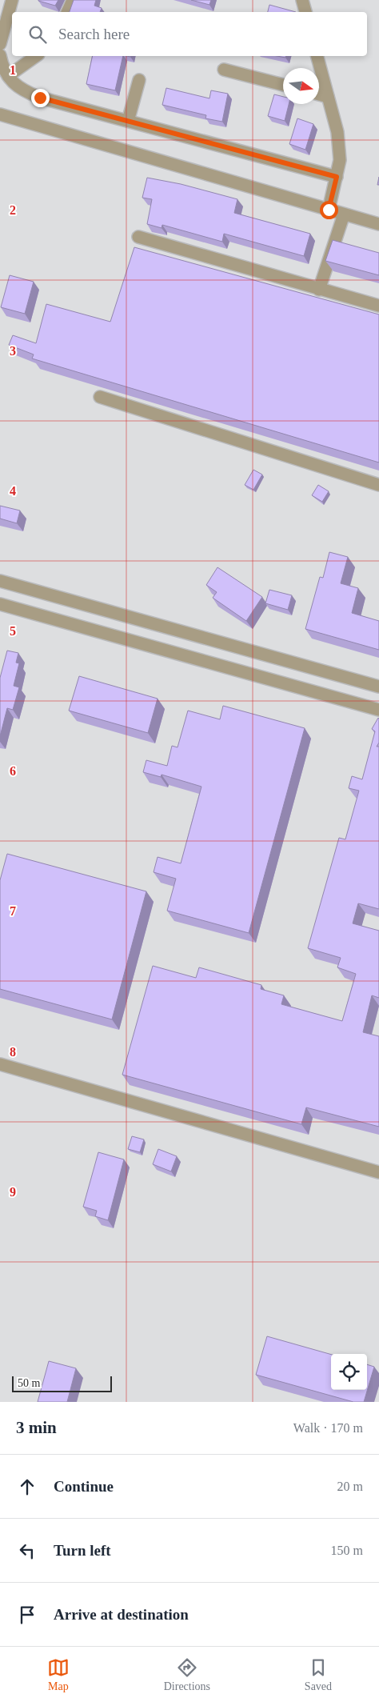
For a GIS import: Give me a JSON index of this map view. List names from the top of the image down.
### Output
{
  "scale_bar": "50 m",
  "north": "right",
  "page": {
    "search": "Search here",
    "scale": "50 m",
    "heading": ["3 min", "Walk · 170 m"],
    "list": [
      ["Continue", "20 m"],
      ["Turn left", "150 m"],
      "Arrive at destination"
    ],
    "nav": ["Map", "Directions", "Saved"]
  },
  "grid": {
    "rows": [
      "1",
      "2",
      "3",
      "4",
      "5",
      "6",
      "7",
      "8",
      "9"
    ]
  }
}
